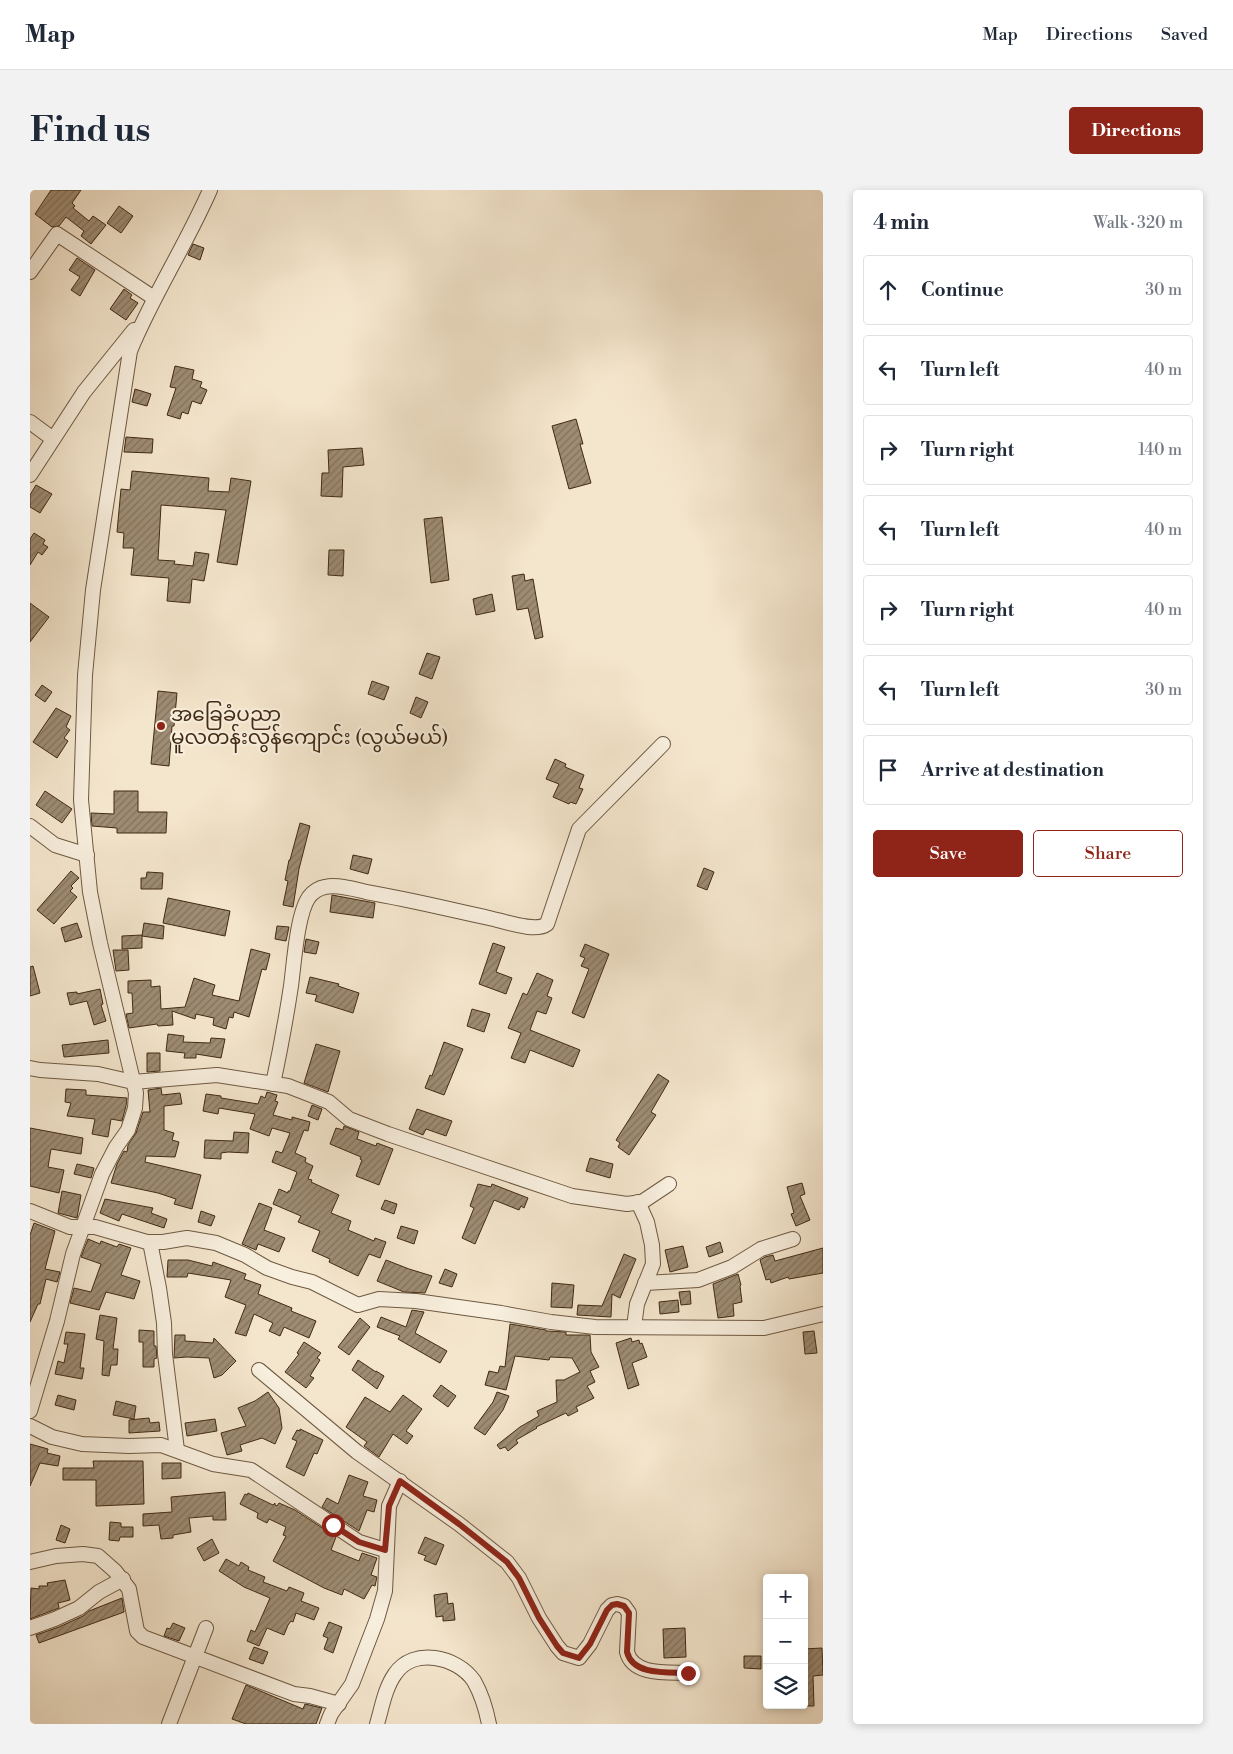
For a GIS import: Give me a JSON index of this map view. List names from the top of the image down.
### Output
{
  "places": ["အခြေခံပညာ မူလတန်းလွန်ကျောင်း (လွယ်မယ်)"],
  "page": {
    "header": "Map",
    "nav": ["Map", "Directions", "Saved"],
    "buttons": [
      "Directions",
      ["Save", "Share"]
    ],
    "title": "Find us",
    "heading": ["4 min", "Walk · 320 m"],
    "list": [
      ["Continue", "30 m"],
      ["Turn left", "40 m"],
      ["Turn right", "140 m"],
      ["Turn left", "40 m"],
      ["Turn right", "40 m"],
      ["Turn left", "30 m"],
      "Arrive at destination"
    ],
    "map_buttons": ["+", "−"]
  }
}
